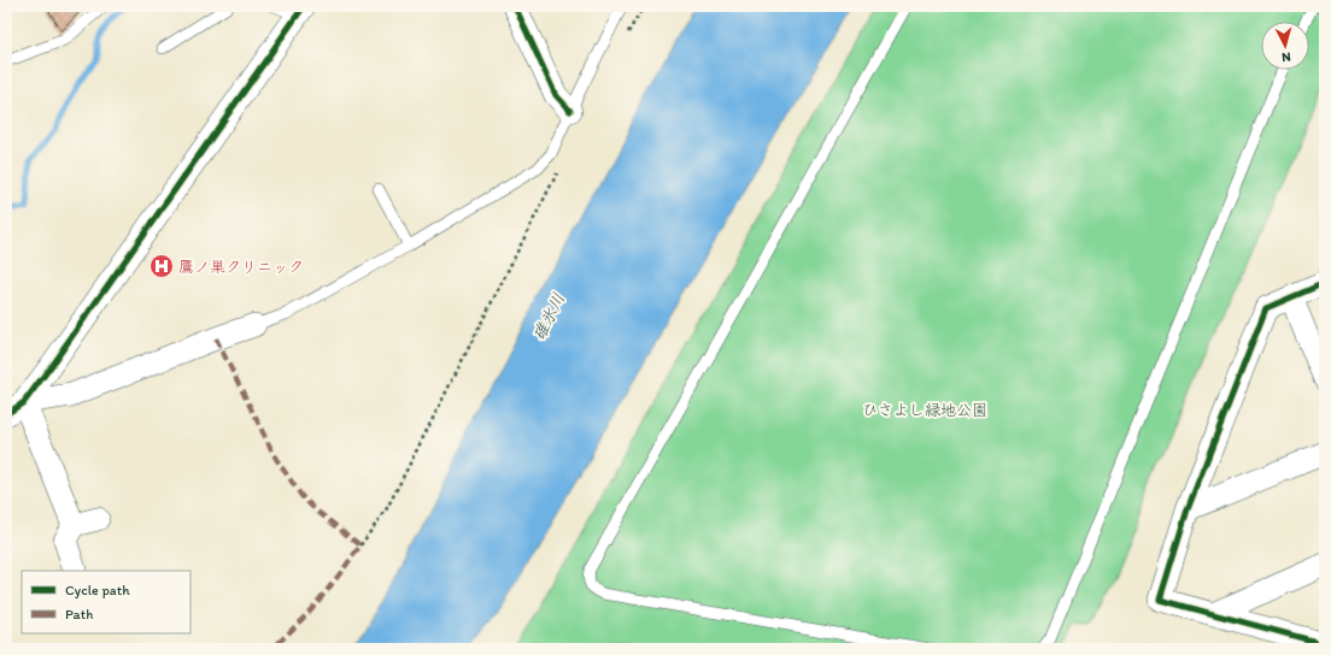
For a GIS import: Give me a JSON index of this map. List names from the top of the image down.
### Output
{
  "water": ["碓氷川"],
  "parks": ["ひさよし緑地公園"],
  "places": {
    "hospital": ["鷹ノ巣クリニック"]
  },
  "legend": ["Cycle path", "Path"],
  "north": "bottom"
}
